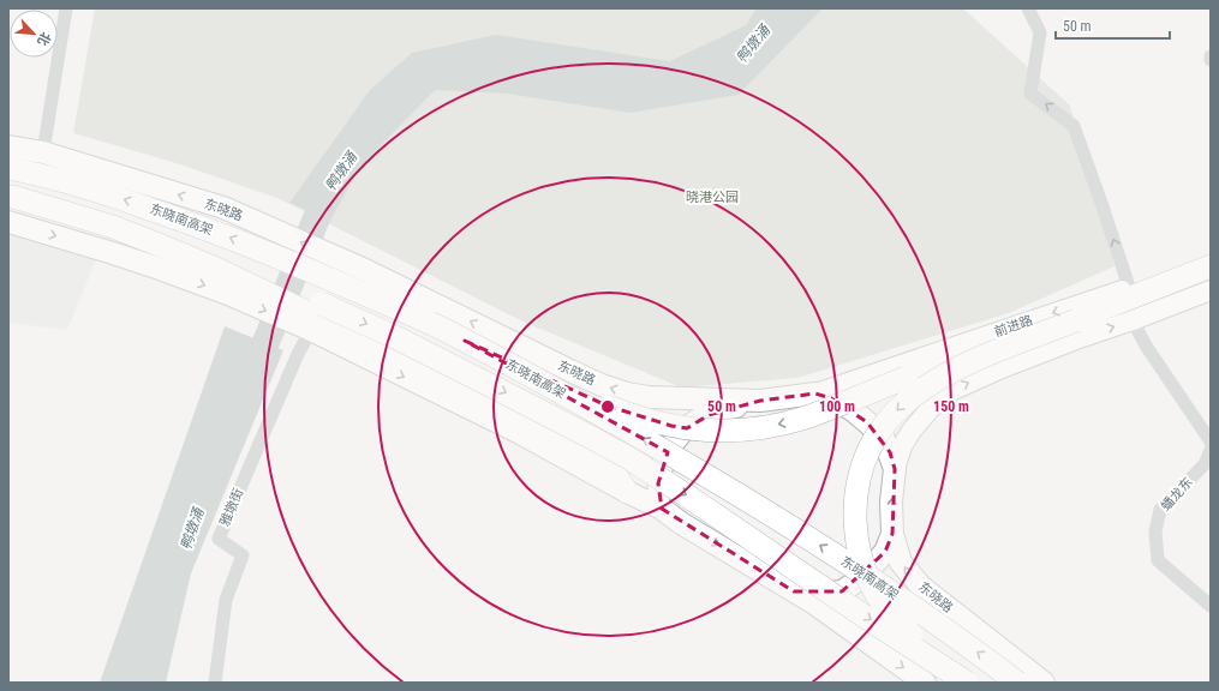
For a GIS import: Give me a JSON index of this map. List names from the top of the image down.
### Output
{
  "streets": {
    "highway": ["东晓南高架"],
    "main road": ["东晓路", "前进路"],
    "street": ["蟠龙东", "雅墩街"]
  },
  "crossings": [
    ["东晓路", "东晓南高架"],
    ["东晓路", "前进路"]
  ],
  "water": ["鸭墩涌"],
  "parks": ["晓港公园"],
  "scale_bar": "50 m",
  "north": "bottom right",
  "rings": ["50 m", "100 m", "150 m"]
}
